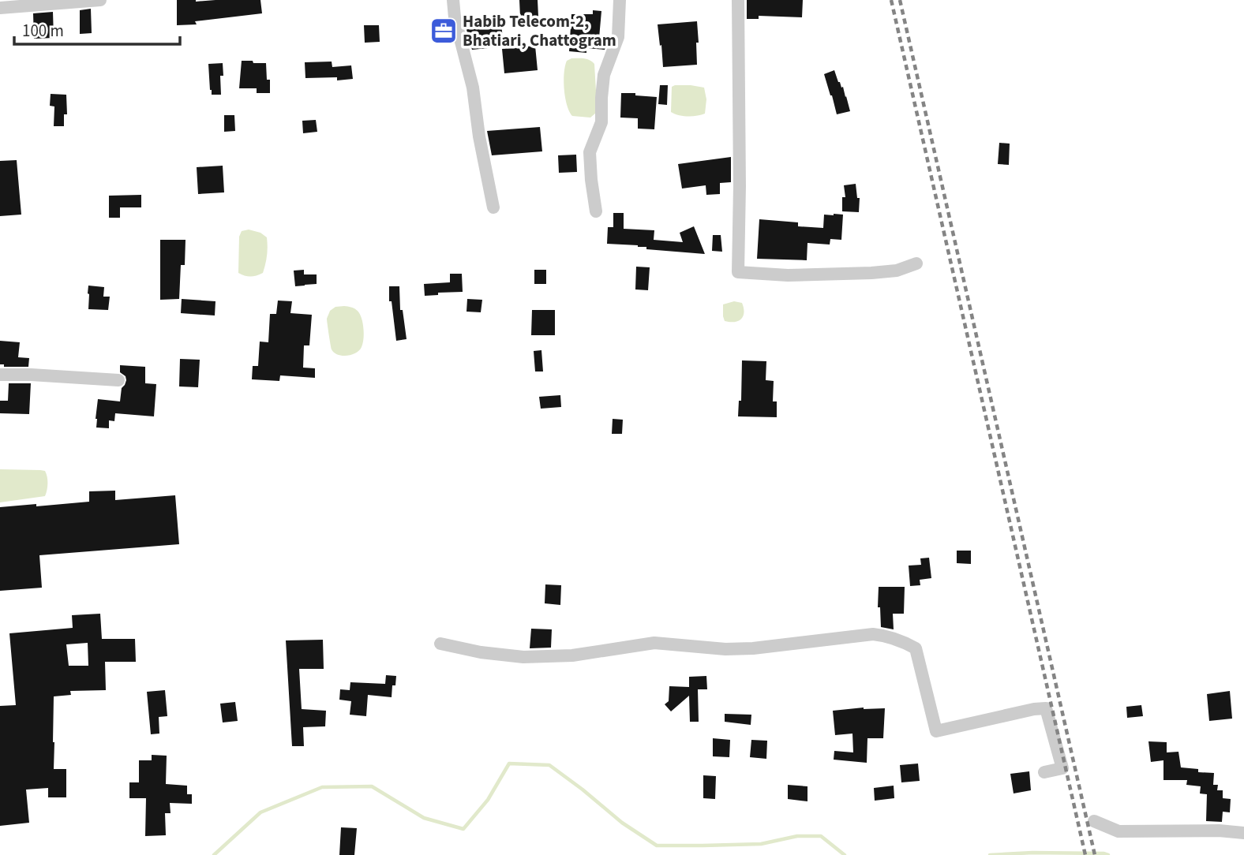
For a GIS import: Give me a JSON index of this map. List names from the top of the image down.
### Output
{
  "places": {
    "office": ["Habib Telecom-2, Bhatiari, Chattogram"]
  },
  "scale_bar": "100 m"
}
